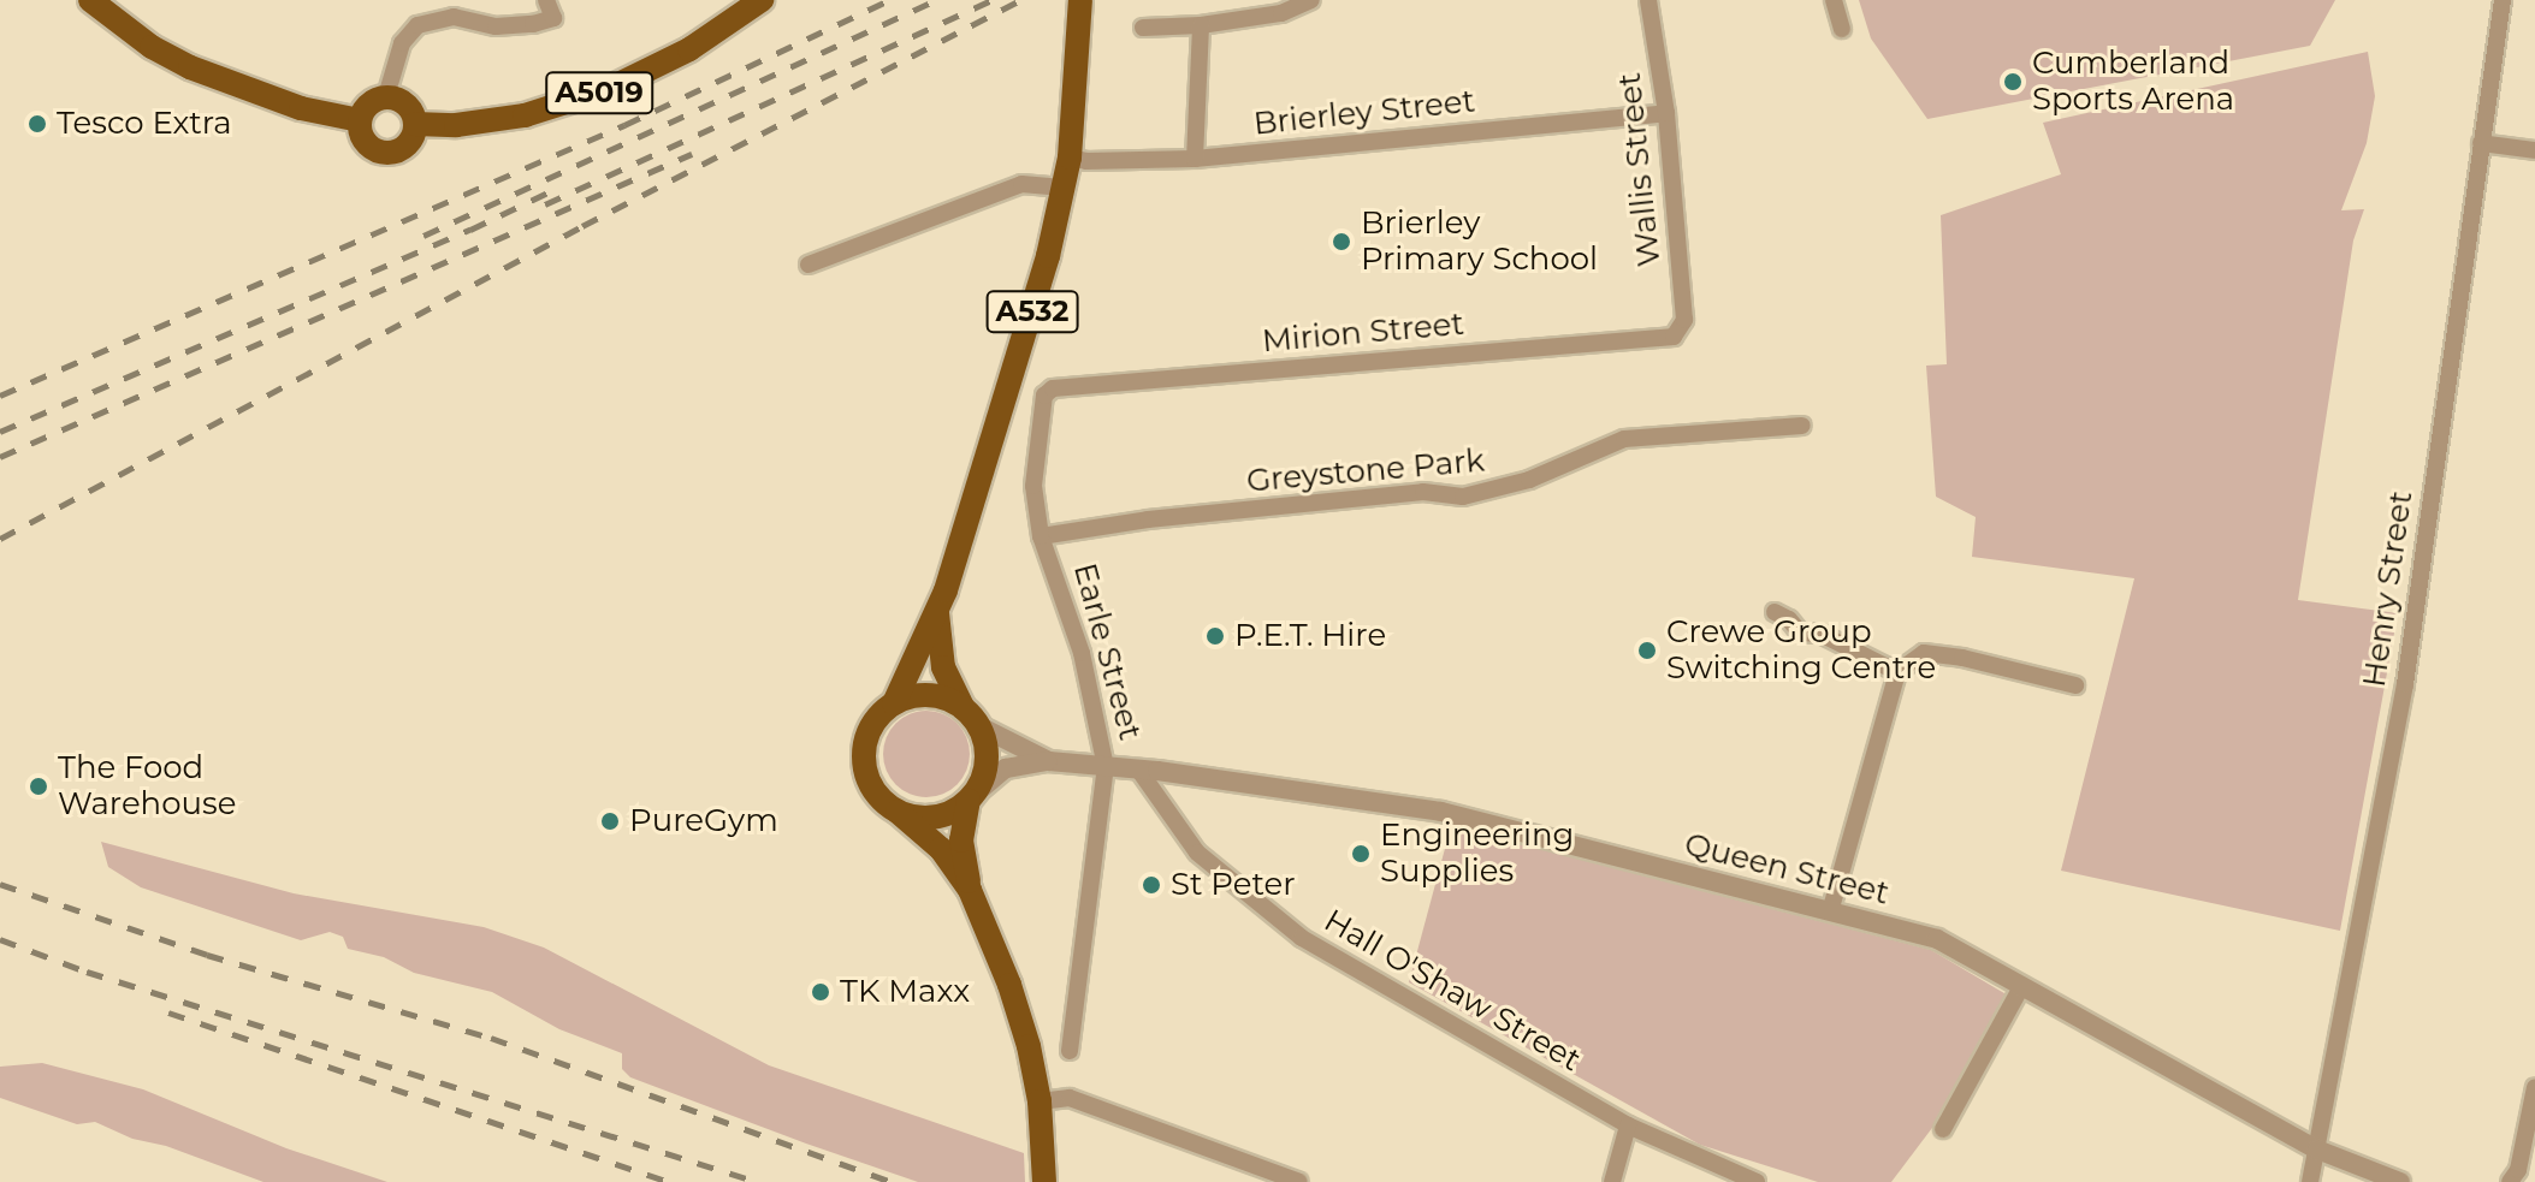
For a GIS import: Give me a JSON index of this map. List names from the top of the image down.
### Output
{
  "streets": {
    "main road": ["A5019", "A532"],
    "street": [
      "Brierley Street",
      "Wallis Street",
      "Mirion Street",
      "Greystone Park",
      "Henry Street",
      "Earle Street",
      "Queen Street",
      "Hall O'Shaw Street"
    ]
  },
  "crossings": [
    ["Brierley Street", "Wallis Street"],
    ["Brierley Street", "A532"],
    ["Wallis Street", "Mirion Street"],
    ["Mirion Street", "Earle Street"],
    ["Greystone Park", "Earle Street"],
    ["Henry Street", "Queen Street"],
    ["Earle Street", "Queen Street"],
    ["Queen Street", "Hall O'Shaw Street"]
  ],
  "places": [
    "Cumberland Sports Arena",
    "Tesco Extra",
    "Brierley Primary School",
    "P.E.T. Hire",
    "Crewe Group Switching Centre",
    "The Food Warehouse",
    "PureGym",
    "Engineering Supplies",
    "St Peter",
    "TK Maxx"
  ]
}
